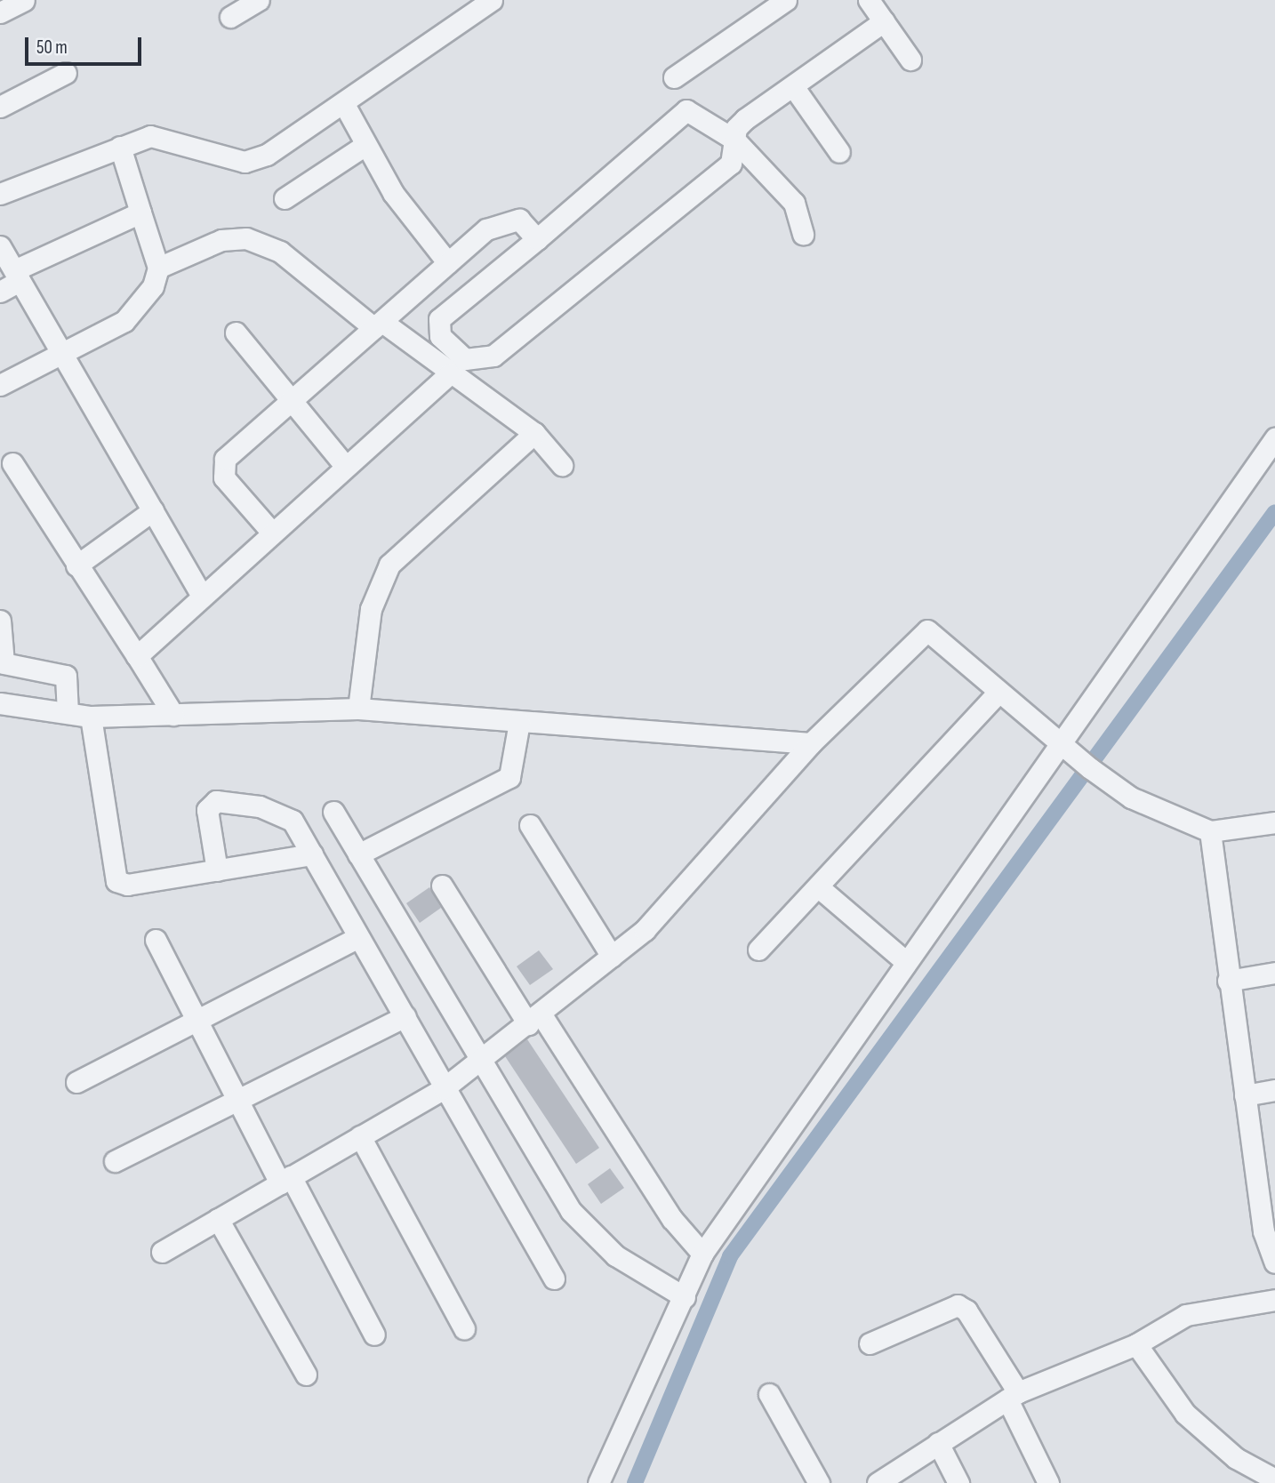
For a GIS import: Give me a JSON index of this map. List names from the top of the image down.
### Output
{
  "scale_bar": "50 m"
}
